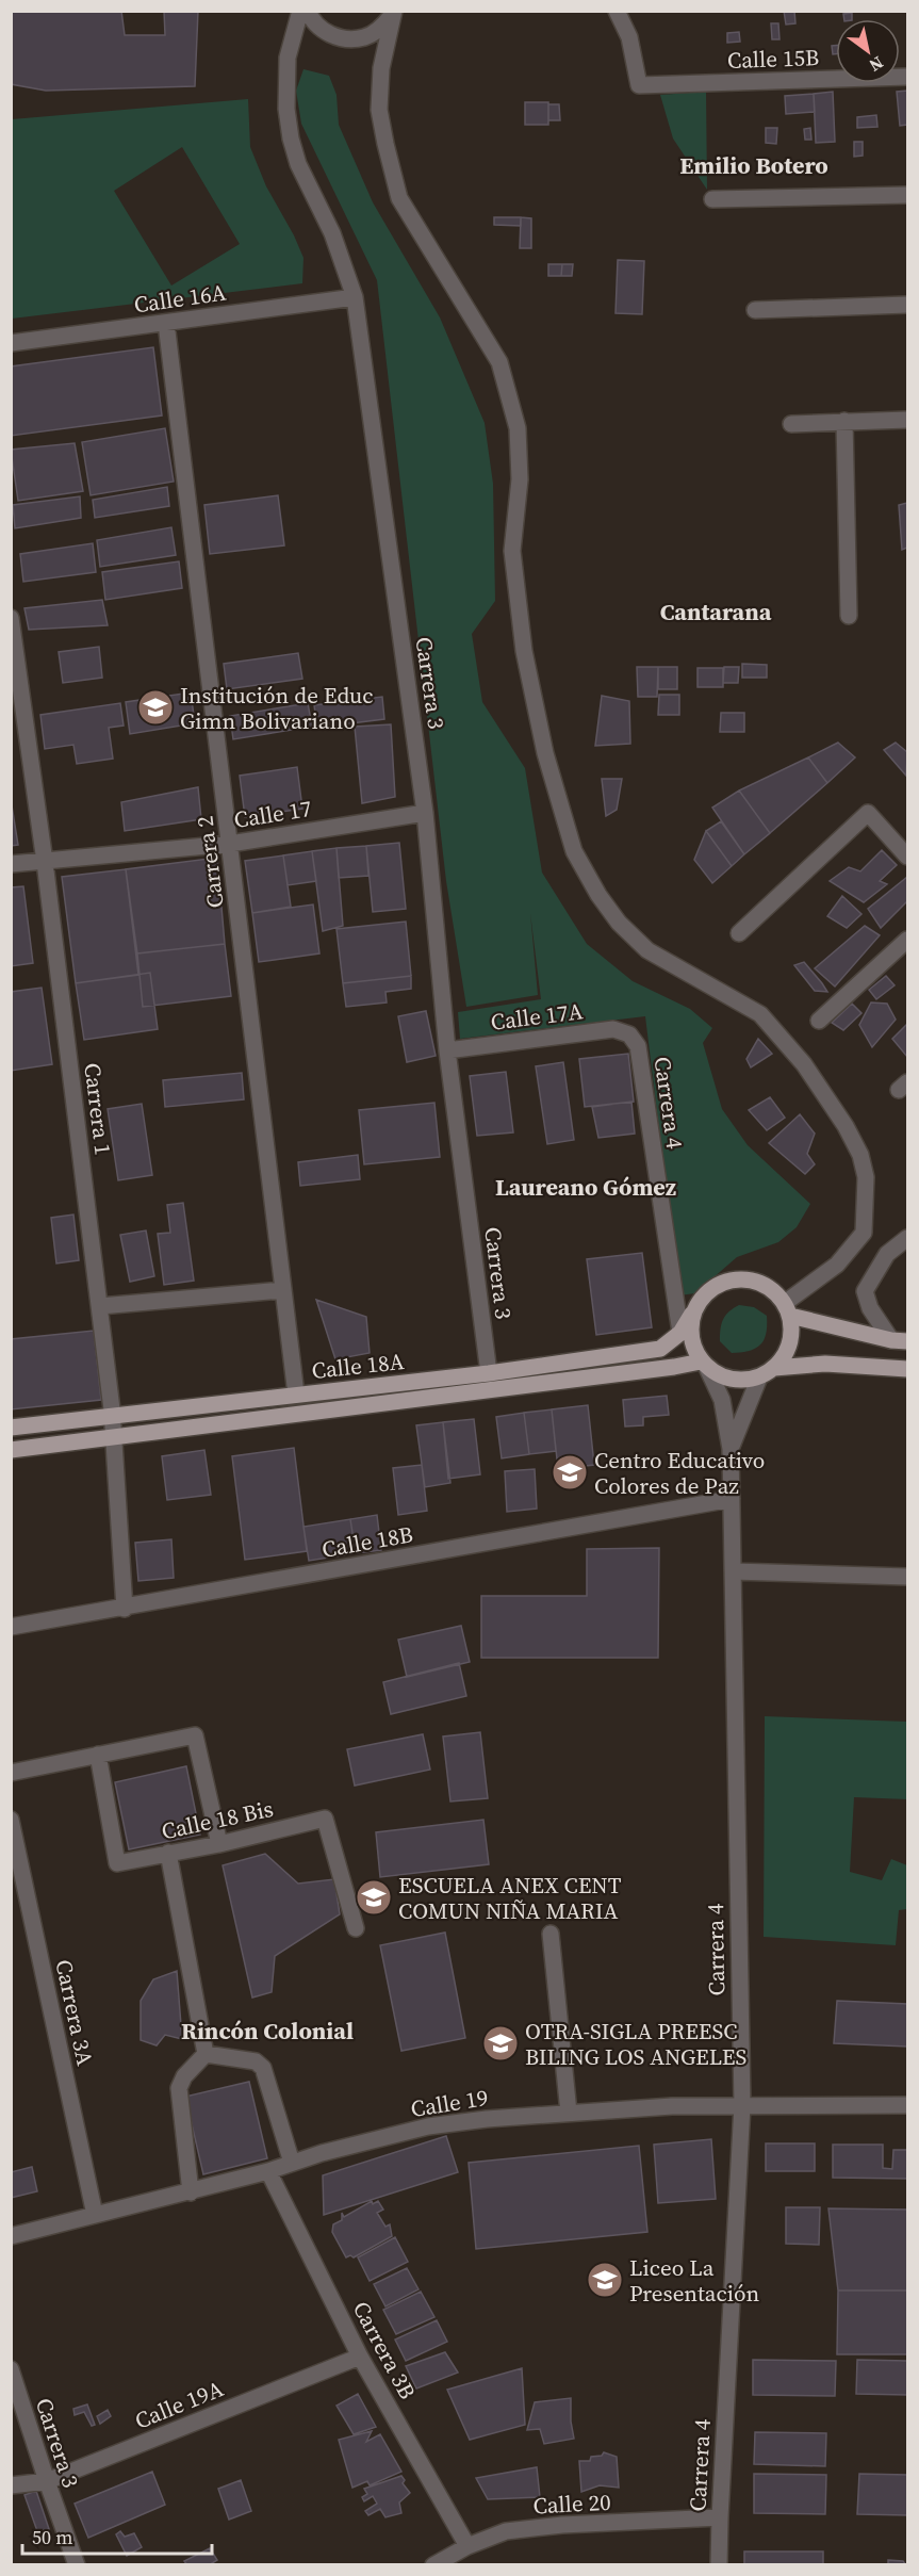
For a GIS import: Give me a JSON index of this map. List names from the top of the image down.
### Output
{
  "streets": {
    "main road": ["Calle 18A"],
    "street": [
      "Calle 15B",
      "Calle 16A",
      "Carrera 3",
      "Calle 17",
      "Carrera 2",
      "Calle 17A",
      "Carrera 4",
      "Carrera 1",
      "Calle 18B",
      "Calle 18 Bis",
      "Carrera 3A",
      "Calle 19",
      "Carrera 3B",
      "Calle 19A",
      "Calle 20"
    ]
  },
  "crossings": [
    ["Calle 16A", "Carrera 3"],
    ["Calle 16A", "Carrera 2"],
    ["Carrera 3", "Calle 17"],
    ["Carrera 3", "Calle 17A"],
    ["Carrera 3", "Calle 18A"],
    ["Carrera 3", "Calle 19A"],
    ["Calle 17", "Carrera 2"],
    ["Calle 17", "Carrera 1"],
    ["Carrera 2", "Calle 18A"],
    ["Calle 17A", "Carrera 4"],
    ["Carrera 4", "Calle 18A"],
    ["Carrera 4", "Calle 18B"],
    ["Carrera 4", "Calle 19"],
    ["Carrera 4", "Calle 20"],
    ["Carrera 1", "Calle 18A"],
    ["Carrera 1", "Calle 18B"],
    ["Carrera 3A", "Calle 19"],
    ["Calle 19", "Carrera 3B"],
    ["Carrera 3B", "Calle 19A"],
    ["Carrera 3B", "Calle 20"]
  ],
  "districts": [
    "Emilio Botero",
    "Cantarana",
    "Laureano Gómez",
    "Rincón Colonial"
  ],
  "places": {
    "school or university": [
      "Institución de Educ Gimn Bolivariano",
      "Centro Educativo Colores de Paz",
      "ESCUELA ANEX CENT COMUN NIÑA MARIA",
      "OTRA-SIGLA PREESC BILING LOS ANGELES",
      "Liceo La Presentación"
    ]
  },
  "scale_bar": "50 m",
  "north": "bottom right"
}
